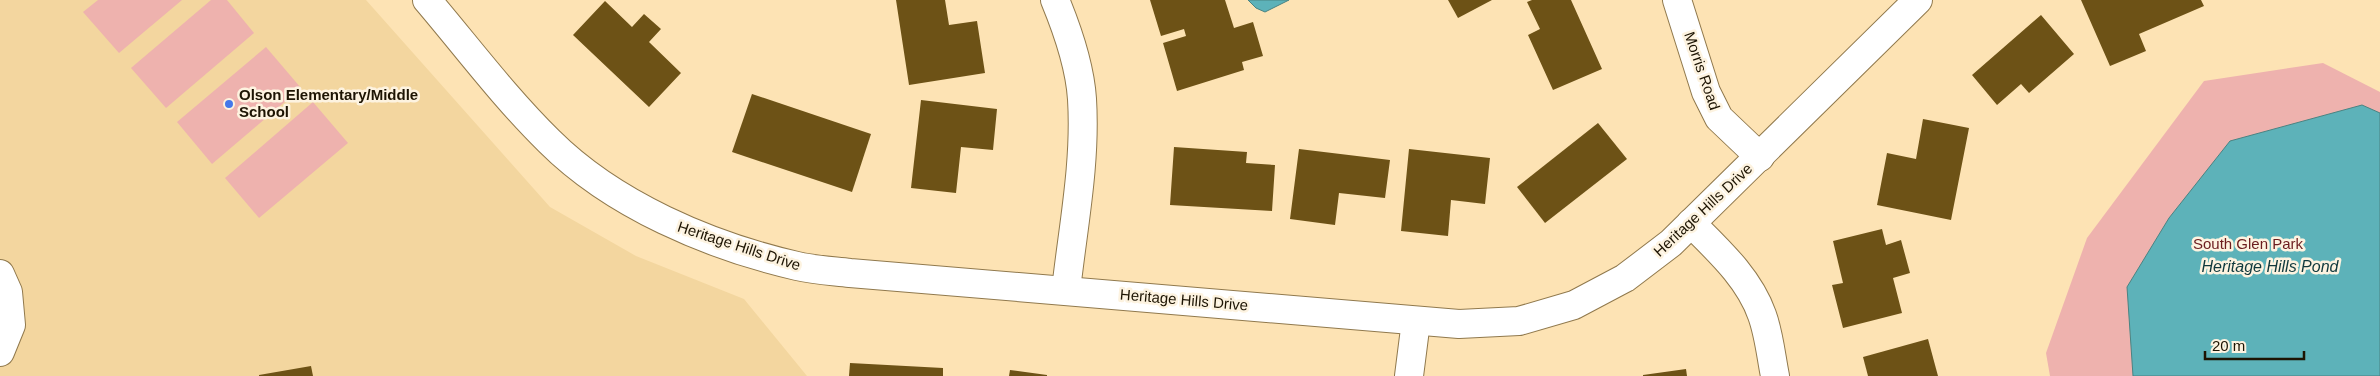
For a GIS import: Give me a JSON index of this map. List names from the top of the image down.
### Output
{
  "streets": {
    "street": ["Morris Road", "Heritage Hills Drive"]
  },
  "crossings": [
    ["Morris Road", "Heritage Hills Drive"]
  ],
  "water": ["Heritage Hills Pond"],
  "parks": ["South Glen Park"],
  "places": ["Olson Elementary/Middle School"],
  "scale_bar": "20 m"
}
